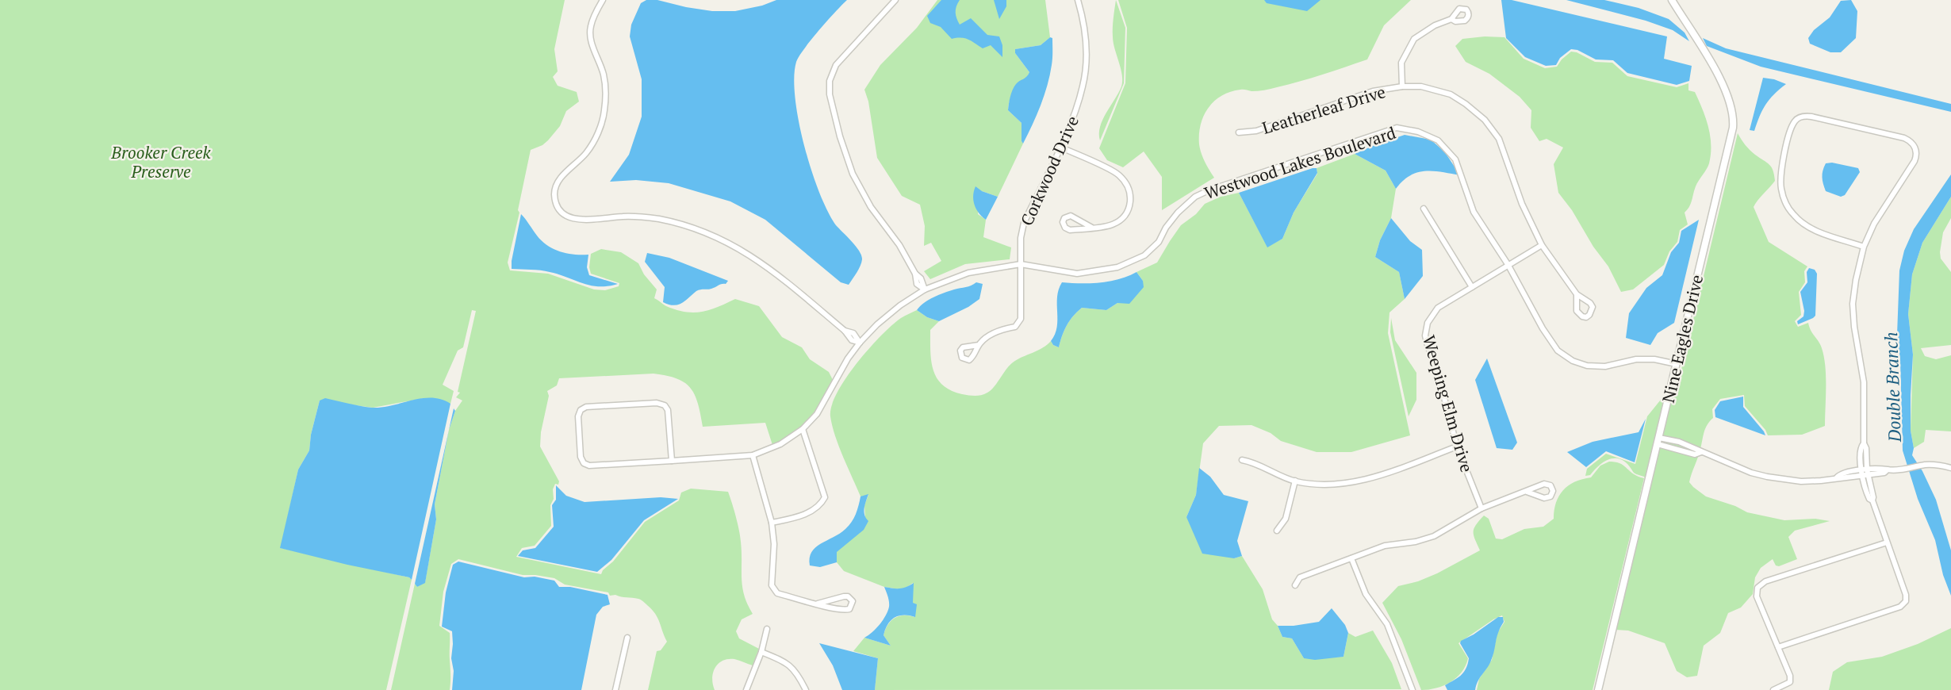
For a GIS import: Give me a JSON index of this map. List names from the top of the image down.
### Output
{
  "streets": {
    "street": [
      "Leatherleaf Drive",
      "Westwood Lakes Boulevard",
      "Corkwood Drive",
      "Nine Eagles Drive",
      "Weeping Elm Drive"
    ]
  },
  "crossings": [
    ["Leatherleaf Drive", "Weeping Elm Drive"],
    ["Westwood Lakes Boulevard", "Corkwood Drive"],
    ["Westwood Lakes Boulevard", "Nine Eagles Drive"],
    ["Westwood Lakes Boulevard", "Weeping Elm Drive"]
  ],
  "water": ["Double Branch"],
  "parks": ["Brooker Creek Preserve"]
}
